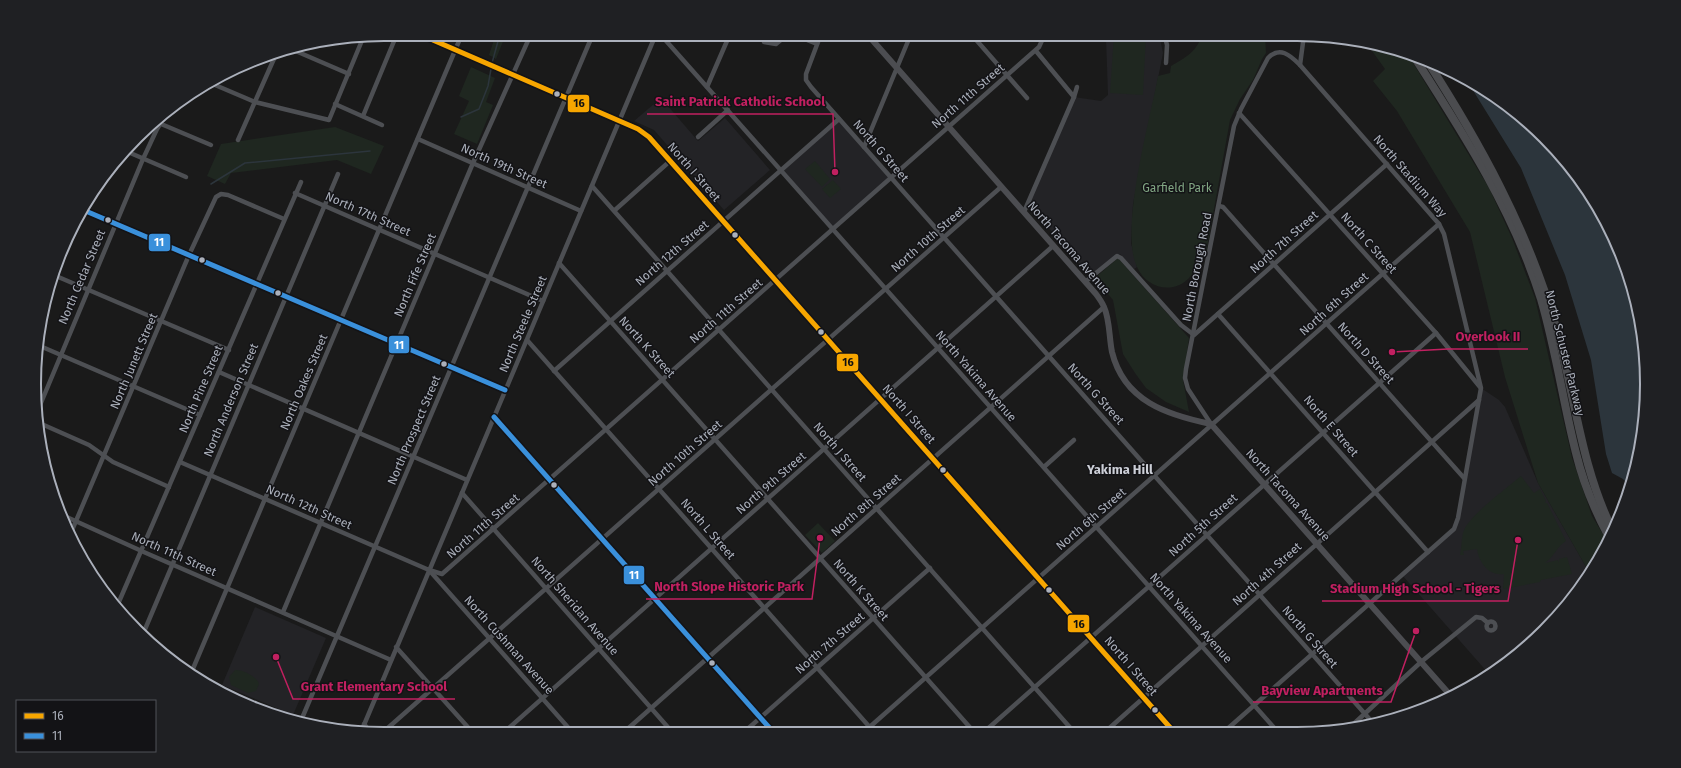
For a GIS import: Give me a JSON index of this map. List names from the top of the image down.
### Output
{
  "streets": {
    "highway": ["North Schuster Parkway"],
    "main road": ["North I Street", "North Tacoma Avenue"],
    "street": [
      "North 11th Street",
      "North G Street",
      "North 19th Street",
      "North Stadium Way",
      "North 17th Street",
      "North 10th Street",
      "North 7th Street",
      "North C Street",
      "North 12th Street",
      "North Borough Road",
      "North Fife Street",
      "North Cedar Street",
      "North 6th Street",
      "North Steele Street",
      "North K Street",
      "North D Street",
      "North Junett Street",
      "North Yakima Avenue",
      "North Oakes Street",
      "North Pine Street",
      "North Anderson Street",
      "North E Street",
      "North Prospect Street",
      "North J Street",
      "North 9th Street",
      "North 8th Street",
      "North 5th Street",
      "North L Street",
      "North 4th Street",
      "North Sheridan Avenue",
      "North Cushman Avenue"
    ]
  },
  "crossings": [
    ["North 11th Street", "North G Street"],
    ["North 11th Street", "North I Street"],
    ["North 11th Street", "North Tacoma Avenue"],
    ["North 11th Street", "North 12th Street"],
    ["North 11th Street", "North Fife Street"],
    ["North 11th Street", "North Steele Street"],
    ["North 11th Street", "North K Street"],
    ["North 11th Street", "North Junett Street"],
    ["North 11th Street", "North Yakima Avenue"],
    ["North 11th Street", "North Oakes Street"],
    ["North 11th Street", "North Pine Street"],
    ["North 11th Street", "North Anderson Street"],
    ["North 11th Street", "North Prospect Street"],
    ["North 11th Street", "North J Street"],
    ["North 11th Street", "North L Street"],
    ["North 11th Street", "North Sheridan Avenue"],
    ["North 11th Street", "North Cushman Avenue"],
    ["North G Street", "North Stadium Way"],
    ["North G Street", "North 10th Street"],
    ["North G Street", "North 12th Street"],
    ["North G Street", "North 6th Street"],
    ["North G Street", "North 9th Street"],
    ["North G Street", "North 8th Street"],
    ["North G Street", "North 5th Street"],
    ["North G Street", "North 4th Street"],
    ["North 19th Street", "North Fife Street"],
    ["North 19th Street", "North Steele Street"],
    ["North 19th Street", "North Oakes Street"],
    ["North 19th Street", "North Prospect Street"],
    ["North I Street", "North 10th Street"],
    ["North I Street", "North 12th Street"],
    ["North I Street", "North Fife Street"],
    ["North I Street", "North 6th Street"],
    ["North I Street", "North Steele Street"],
    ["North I Street", "North Oakes Street"],
    ["North I Street", "North Prospect Street"],
    ["North I Street", "North 9th Street"],
    ["North I Street", "North 8th Street"],
    ["North I Street", "North 5th Street"],
    ["North I Street", "North 4th Street"],
    ["North Stadium Way", "North 7th Street"],
    ["North Stadium Way", "North C Street"],
    ["North Stadium Way", "North Tacoma Avenue"],
    ["North Stadium Way", "North Borough Road"],
    ["North Stadium Way", "North 6th Street"],
    ["North Stadium Way", "North D Street"],
    ["North Stadium Way", "North Yakima Avenue"],
    ["North Stadium Way", "North E Street"],
    ["North Stadium Way", "North 4th Street"],
    ["North 17th Street", "North Fife Street"],
    ["North 17th Street", "North Steele Street"],
    ["North 17th Street", "North Oakes Street"],
    ["North 17th Street", "North Pine Street"],
    ["North 17th Street", "North Anderson Street"],
    ["North 17th Street", "North Prospect Street"],
    ["North 10th Street", "North Tacoma Avenue"],
    ["North 10th Street", "North K Street"],
    ["North 10th Street", "North Yakima Avenue"],
    ["North 10th Street", "North J Street"],
    ["North 10th Street", "North L Street"],
    ["North 10th Street", "North Sheridan Avenue"],
    ["North 10th Street", "North Cushman Avenue"],
    ["North 7th Street", "North C Street"],
    ["North 7th Street", "North Borough Road"],
    ["North 7th Street", "North K Street"],
    ["North 7th Street", "North D Street"],
    ["North 7th Street", "North E Street"],
    ["North 7th Street", "North J Street"],
    ["North 7th Street", "North L Street"],
    ["North C Street", "North Borough Road"],
    ["North C Street", "North 6th Street"],
    ["North C Street", "North 5th Street"],
    ["North Tacoma Avenue", "North Borough Road"],
    ["North Tacoma Avenue", "North 6th Street"],
    ["North Tacoma Avenue", "North 9th Street"],
    ["North Tacoma Avenue", "North 8th Street"],
    ["North Tacoma Avenue", "North 5th Street"],
    ["North Tacoma Avenue", "North 4th Street"],
    ["North 12th Street", "North Fife Street"],
    ["North 12th Street", "North Steele Street"],
    ["North 12th Street", "North K Street"],
    ["North 12th Street", "North Yakima Avenue"],
    ["North 12th Street", "North Oakes Street"],
    ["North 12th Street", "North Pine Street"],
    ["North 12th Street", "North Anderson Street"],
    ["North 12th Street", "North Prospect Street"],
    ["North 12th Street", "North J Street"],
    ["North 12th Street", "North L Street"],
    ["North 12th Street", "North Cushman Avenue"],
    ["North Borough Road", "North 6th Street"],
    ["North Borough Road", "North D Street"],
    ["North 6th Street", "North K Street"],
    ["North 6th Street", "North D Street"],
    ["North 6th Street", "North Yakima Avenue"],
    ["North 6th Street", "North E Street"],
    ["North 6th Street", "North J Street"],
    ["North Steele Street", "North K Street"],
    ["North Steele Street", "North J Street"],
    ["North Steele Street", "North L Street"],
    ["North Steele Street", "North Sheridan Avenue"],
    ["North Steele Street", "North Cushman Avenue"],
    ["North K Street", "North 9th Street"],
    ["North K Street", "North 8th Street"],
    ["North D Street", "North 5th Street"],
    ["North D Street", "North 4th Street"],
    ["North Junett Street", "North Pine Street"],
    ["North Yakima Avenue", "North 9th Street"],
    ["North Yakima Avenue", "North 8th Street"],
    ["North Yakima Avenue", "North 5th Street"],
    ["North Yakima Avenue", "North 4th Street"],
    ["North E Street", "North 5th Street"],
    ["North E Street", "North 4th Street"],
    ["North J Street", "North 9th Street"],
    ["North J Street", "North 8th Street"],
    ["North J Street", "North 5th Street"],
    ["North 9th Street", "North L Street"],
    ["North 9th Street", "North Sheridan Avenue"],
    ["North 9th Street", "North Cushman Avenue"],
    ["North 8th Street", "North L Street"],
    ["North 8th Street", "North Sheridan Avenue"]
  ],
  "districts": ["Yakima Hill"],
  "parks": ["Garfield Park"],
  "places": [
    "Saint Patrick Catholic School",
    "Overlook II",
    "North Slope Historic Park",
    "Stadium High School - Tigers",
    "Bayview Apartments",
    "Grant Elementary School"
  ],
  "lines": ["transit line 16", "transit line 11"],
  "legend": ["16", "11"]
}
